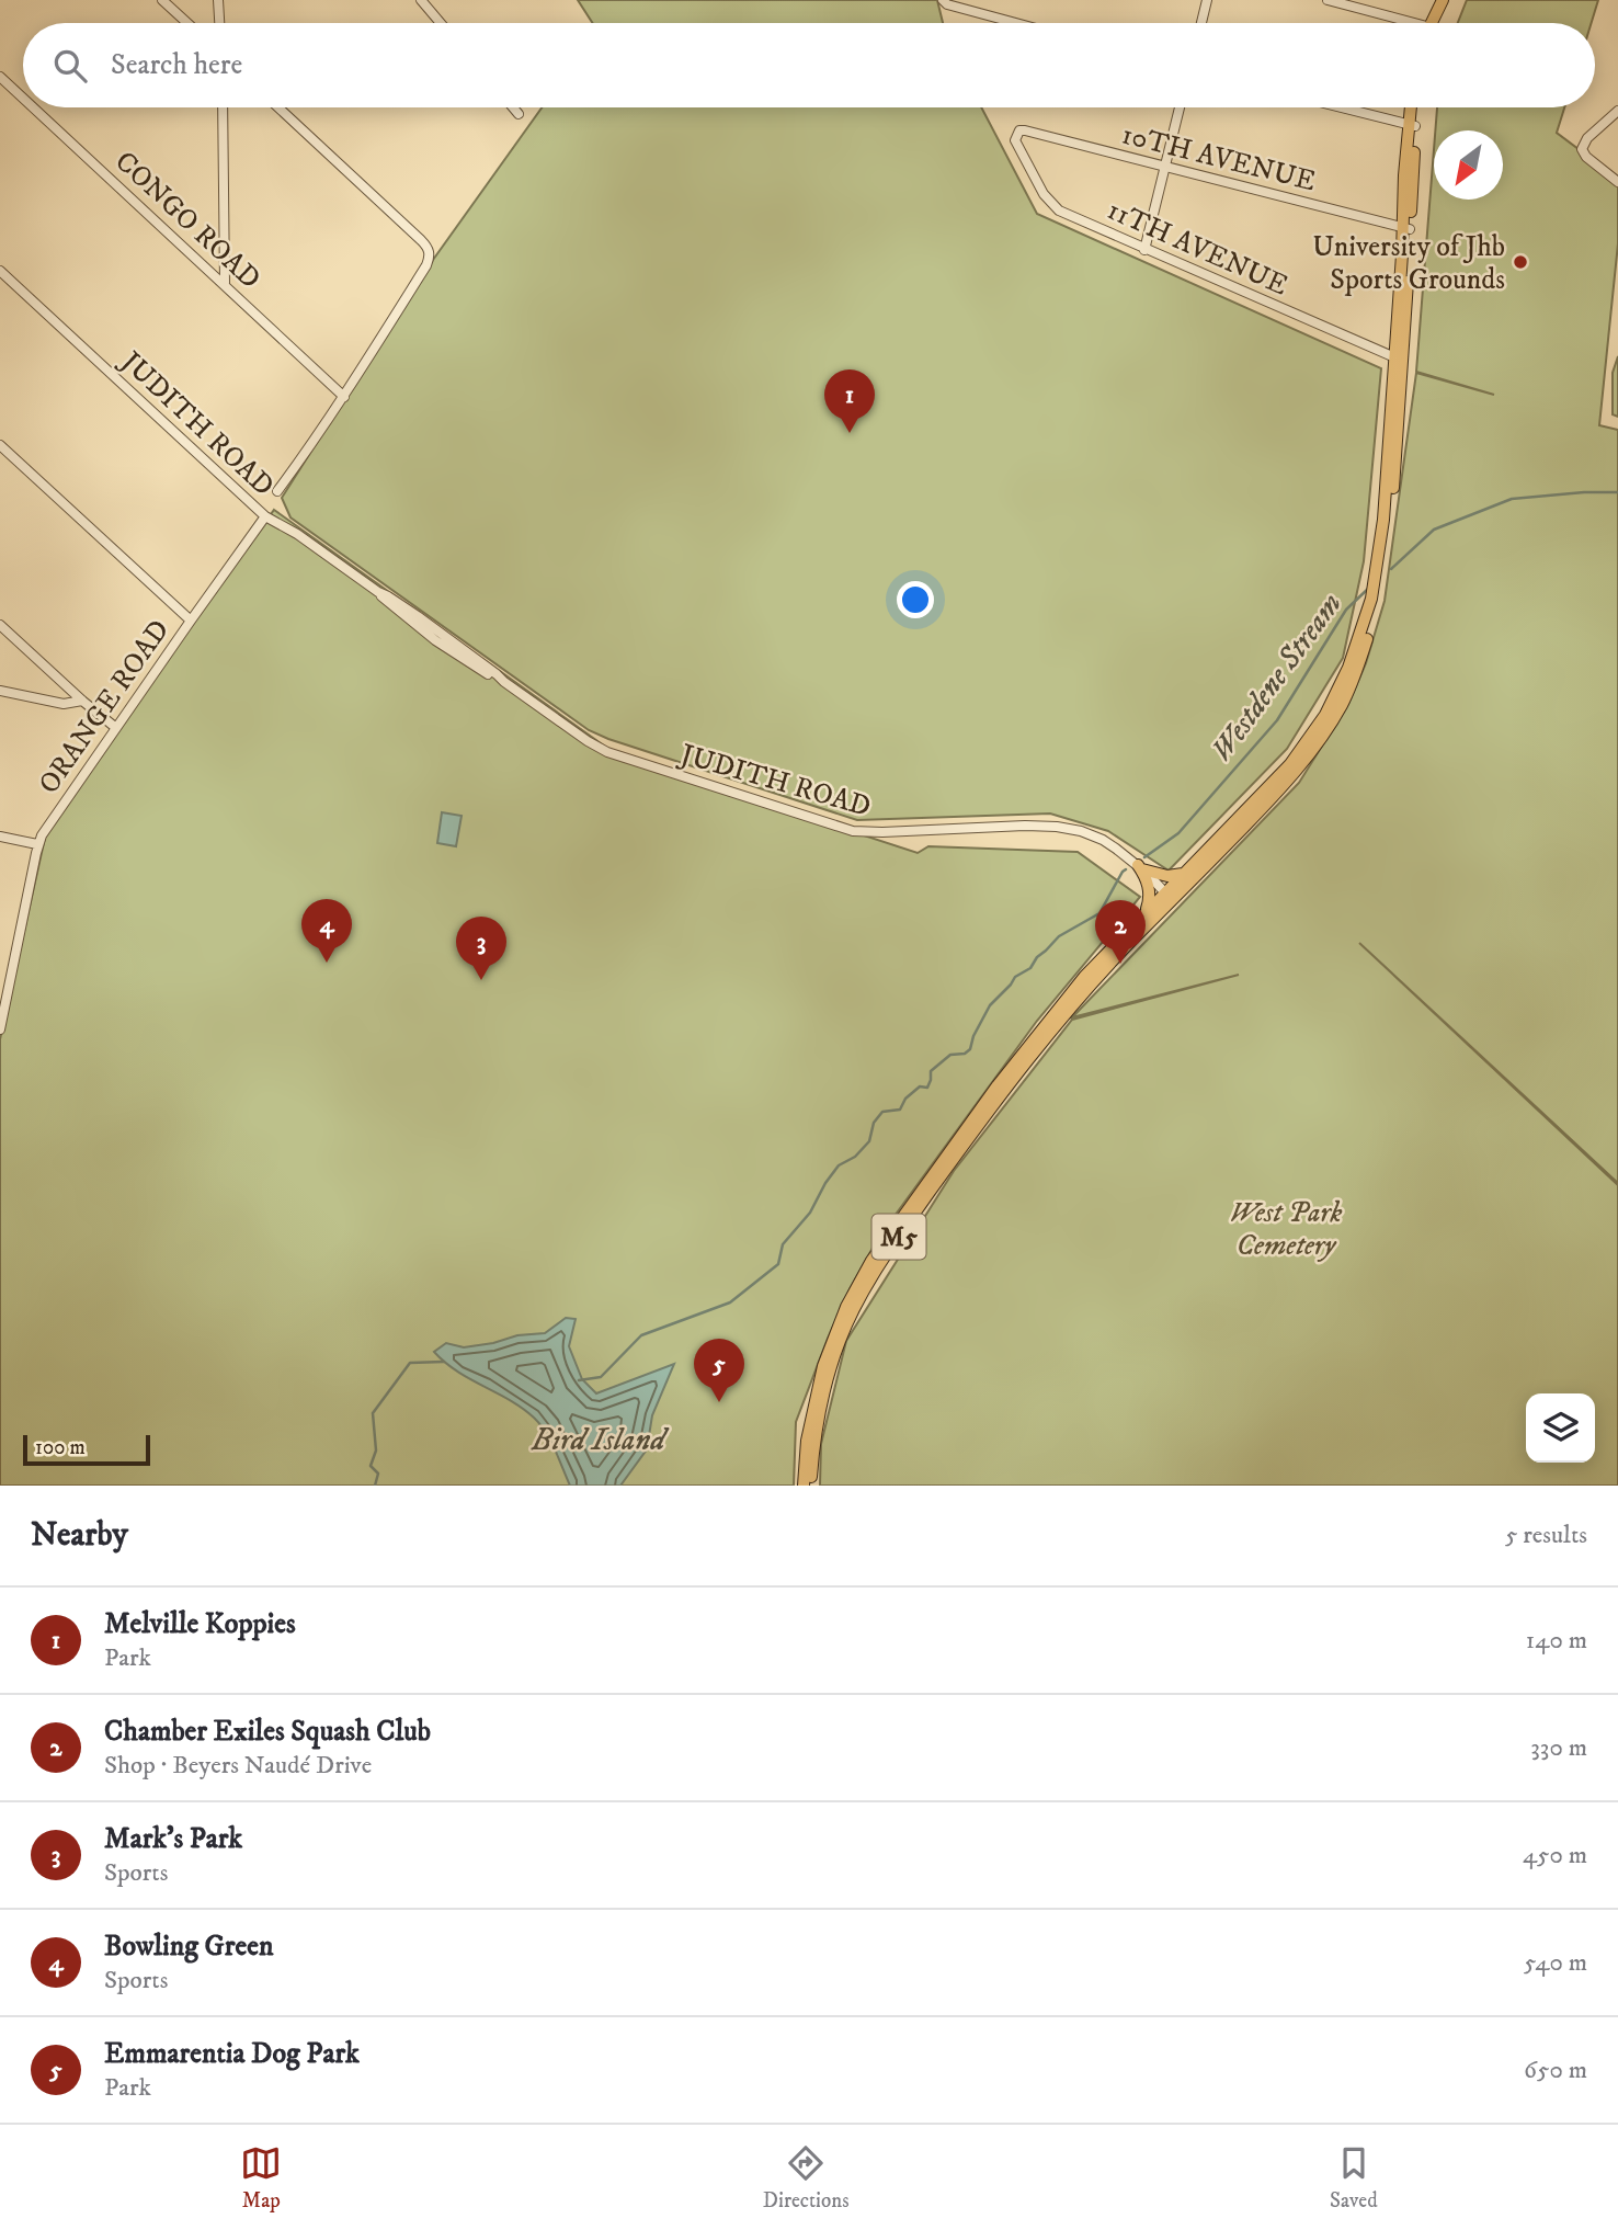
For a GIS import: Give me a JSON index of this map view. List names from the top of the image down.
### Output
{
  "streets": {
    "main road": ["M5"],
    "street": [
      "10TH AVENUE",
      "CONGO ROAD",
      "11TH AVENUE",
      "JUDITH ROAD",
      "ORANGE ROAD"
    ]
  },
  "crossings": [
    ["10TH AVENUE", "11TH AVENUE"],
    ["10TH AVENUE", "M5"],
    ["11TH AVENUE", "M5"],
    ["JUDITH ROAD", "ORANGE ROAD"],
    ["JUDITH ROAD", "M5"]
  ],
  "water": ["Westdene Stream", "Bird Island"],
  "parks": ["West Park Cemetery"],
  "places": ["University of Jhb Sports Grounds"],
  "scale_bar": "100 m",
  "north": "bottom left",
  "page": {
    "search": "Search here",
    "pins": [
      "1",
      "4",
      "2",
      "3",
      "5"
    ],
    "scale": "100 m",
    "heading": ["Nearby", "5 results"],
    "list": [
      {
        "mark": "1",
        "name": "Melville Koppies",
        "note": "Park",
        "value": "140 m"
      },
      {
        "mark": "2",
        "name": "Chamber Exiles Squash Club",
        "note": "Shop · Beyers Naudé Drive",
        "value": "330 m"
      },
      {
        "mark": "3",
        "name": "Mark's Park",
        "note": "Sports",
        "value": "450 m"
      },
      {
        "mark": "4",
        "name": "Bowling Green",
        "note": "Sports",
        "value": "540 m"
      },
      {
        "mark": "5",
        "name": "Emmarentia Dog Park",
        "note": "Park",
        "value": "650 m"
      }
    ],
    "nav": ["Map", "Directions", "Saved"]
  }
}
